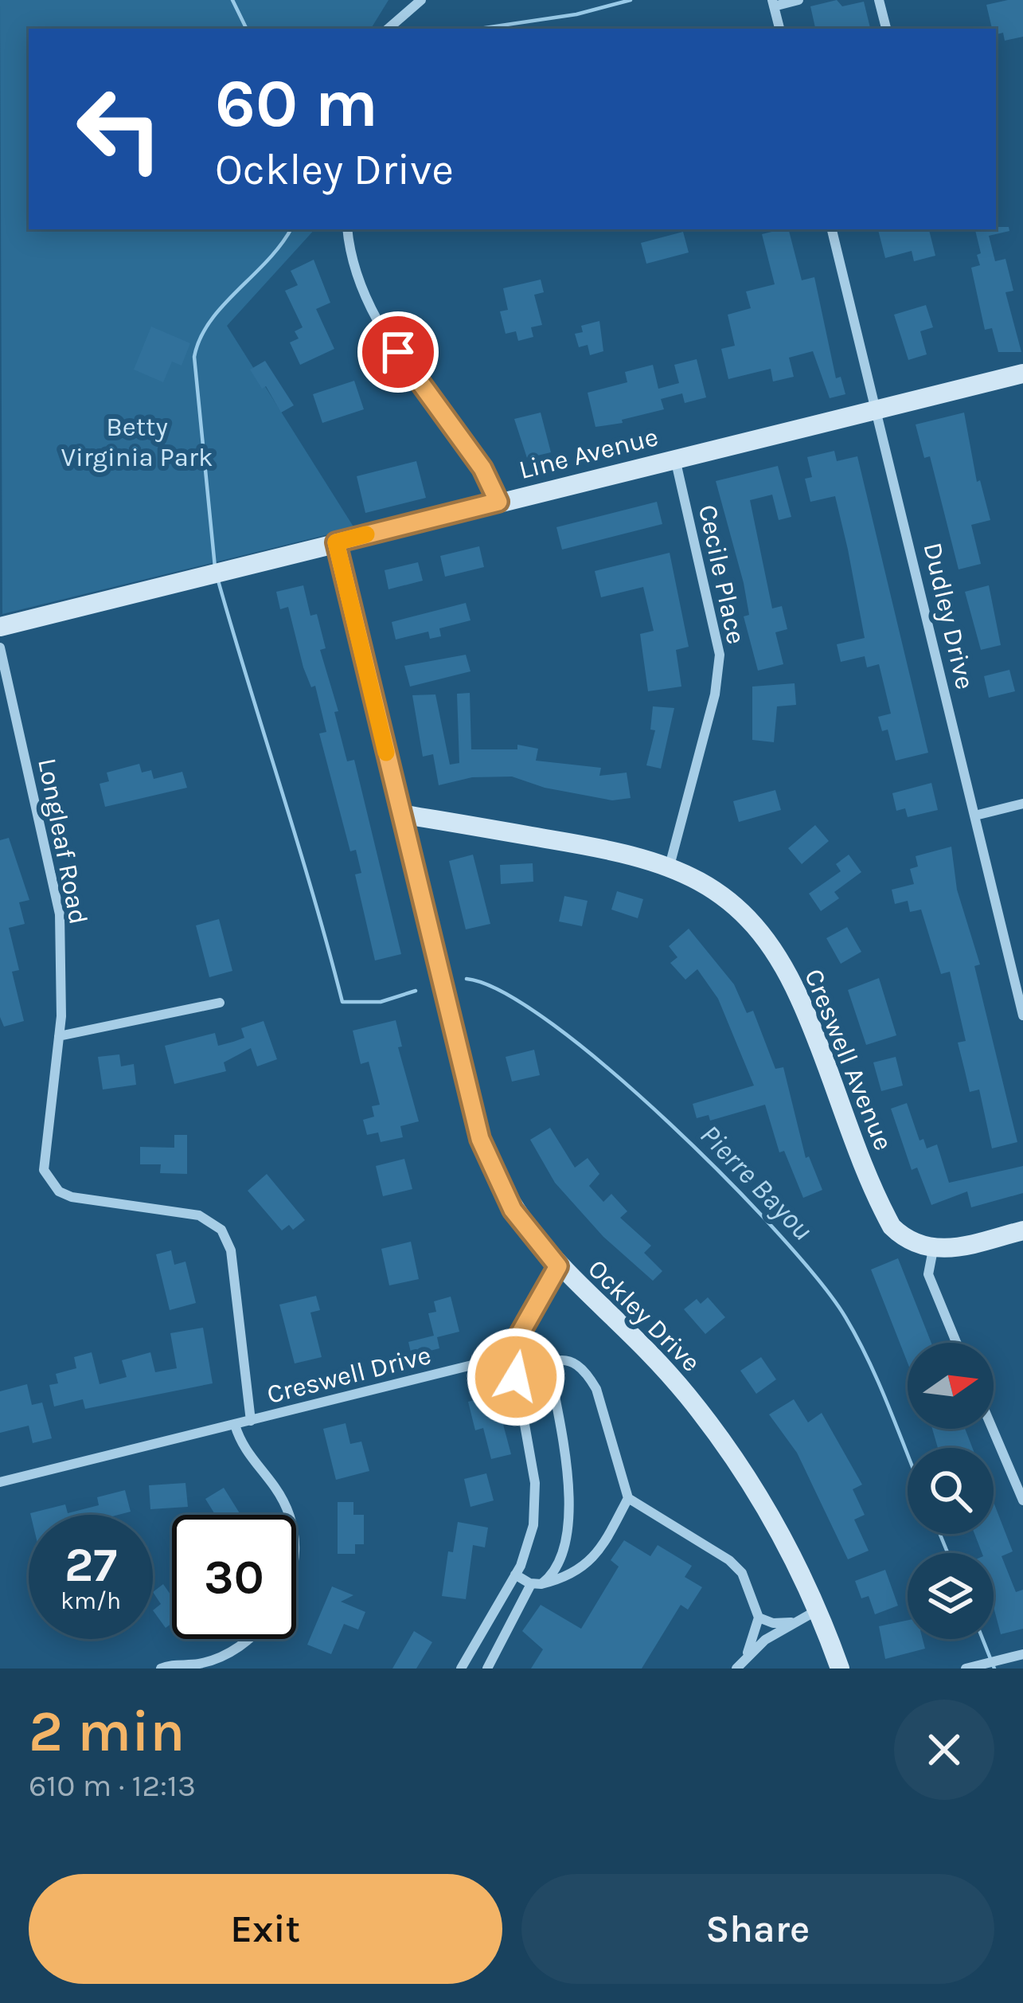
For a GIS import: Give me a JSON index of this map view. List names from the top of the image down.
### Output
{
  "streets": {
    "street": [
      "Line Avenue",
      "Cecile Place",
      "Dudley Drive",
      "Longleaf Road",
      "Creswell Avenue",
      "Ockley Drive",
      "Creswell Drive"
    ]
  },
  "crossings": [
    ["Line Avenue", "Cecile Place"],
    ["Line Avenue", "Dudley Drive"],
    ["Line Avenue", "Ockley Drive"],
    ["Cecile Place", "Creswell Avenue"],
    ["Longleaf Road", "Creswell Drive"],
    ["Creswell Avenue", "Ockley Drive"]
  ],
  "water": ["Pierre Bayou"],
  "parks": ["Betty Virginia Park"],
  "north": "right",
  "page": {
    "turn": ["60 m", "Ockley Drive"],
    "speed": "27 km/h",
    "limit": "30",
    "heading": ["2 min", "610 m · 12:13"],
    "buttons": ["Exit", "Share"]
  }
}
